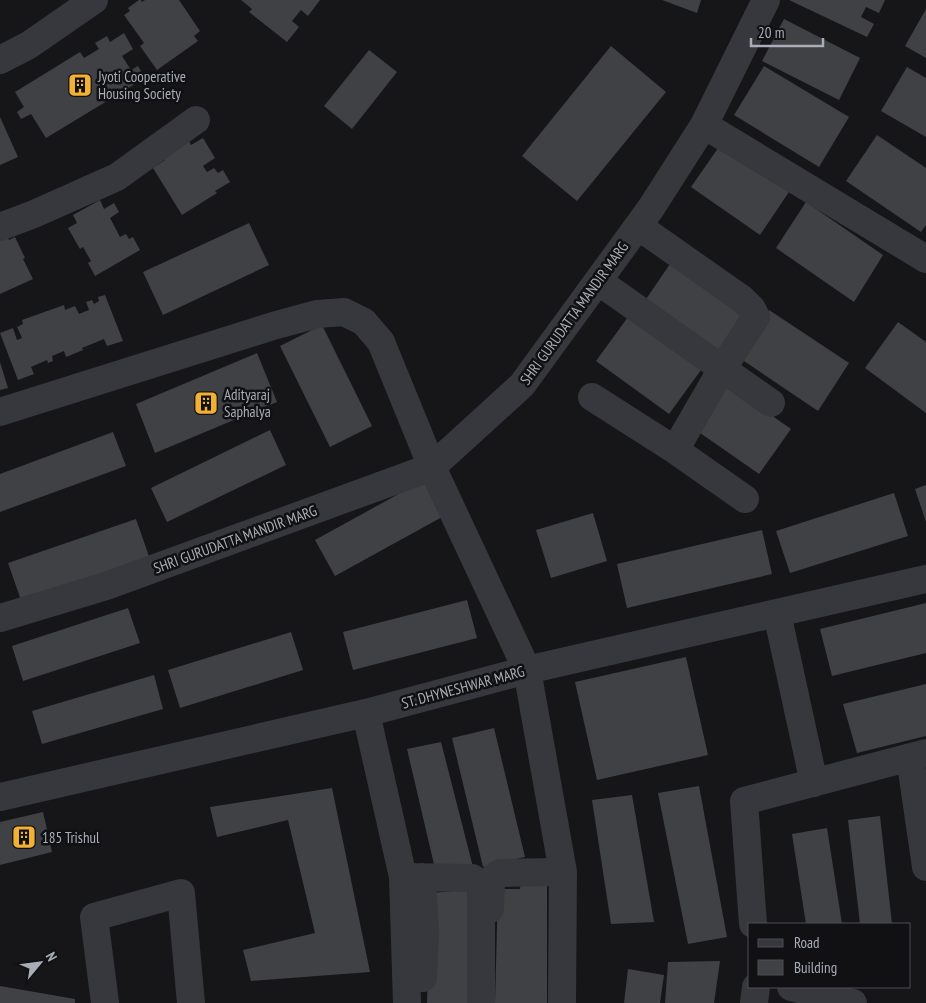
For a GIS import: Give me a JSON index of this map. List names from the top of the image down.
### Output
{
  "streets": {
    "street": ["SHRI GURUDATTA MANDIR MARG", "ST. DHYNESHWAR MARG"]
  },
  "places": {
    "building": ["Jyoti Cooperative Housing Society", "Adityaraj Saphalya", "185 Trishul"]
  },
  "legend": ["Road", "Building"],
  "scale_bar": "20 m",
  "north": "top right"
}
